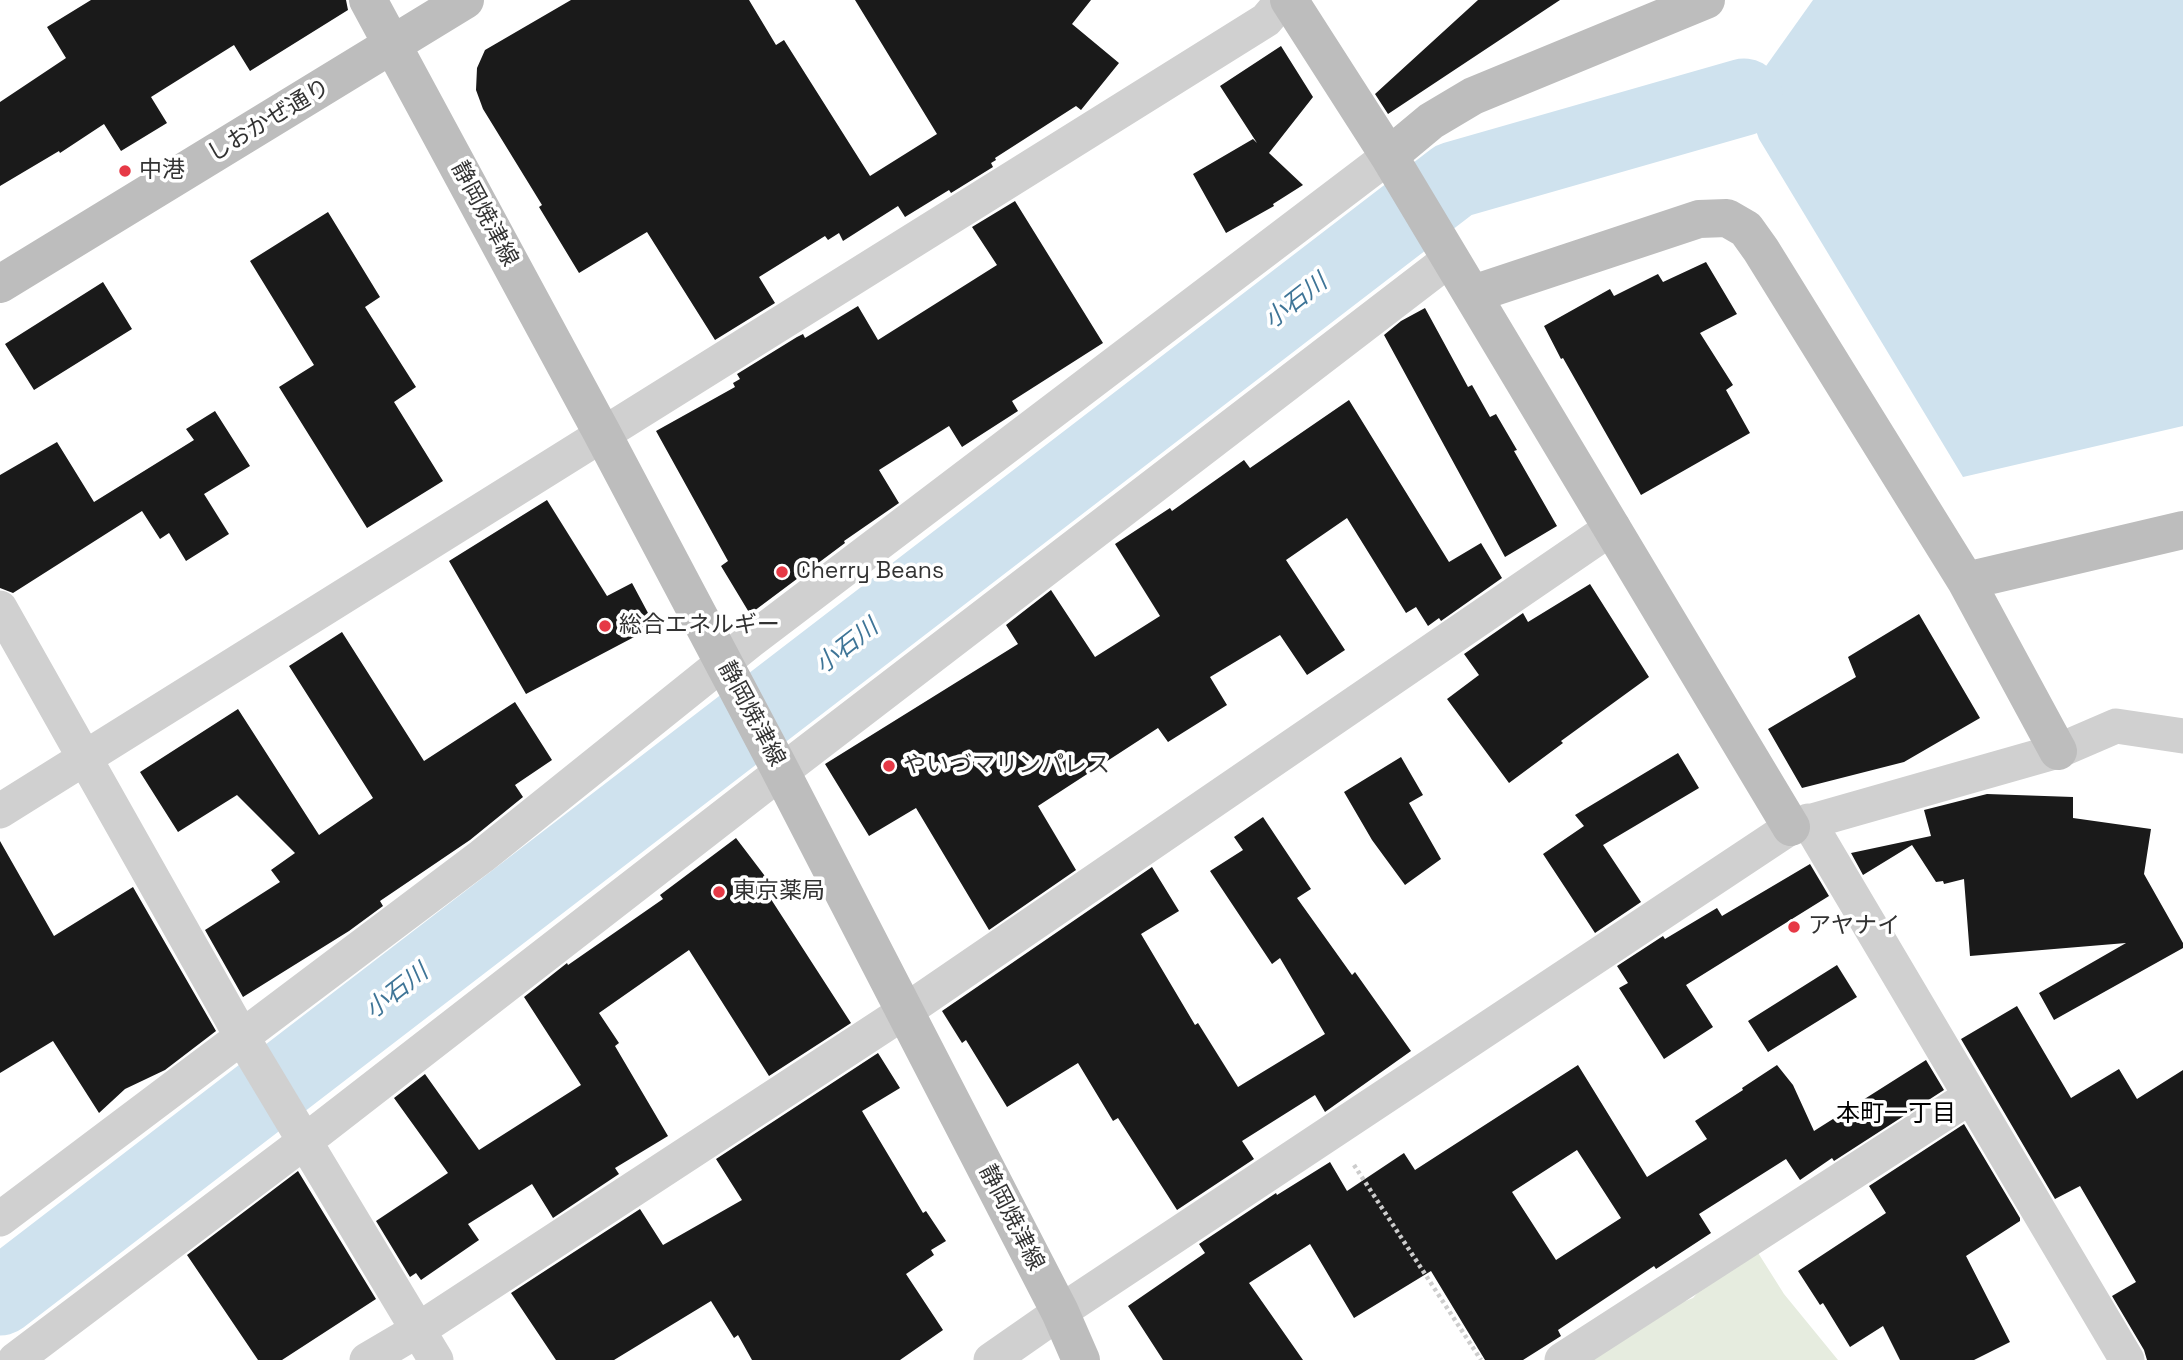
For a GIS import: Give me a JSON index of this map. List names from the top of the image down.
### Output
{
  "streets": {
    "street": ["しおかぜ通り", "静岡焼津線"]
  },
  "crossings": [
    ["しおかぜ通り", "静岡焼津線"]
  ],
  "districts": ["本町一丁目"],
  "water": ["小石川"],
  "places": [
    "中港",
    "Cherry Beans",
    "総合エネルギー",
    "やいづマリンパレス",
    "東京薬局",
    "アヤナイ"
  ]
}
